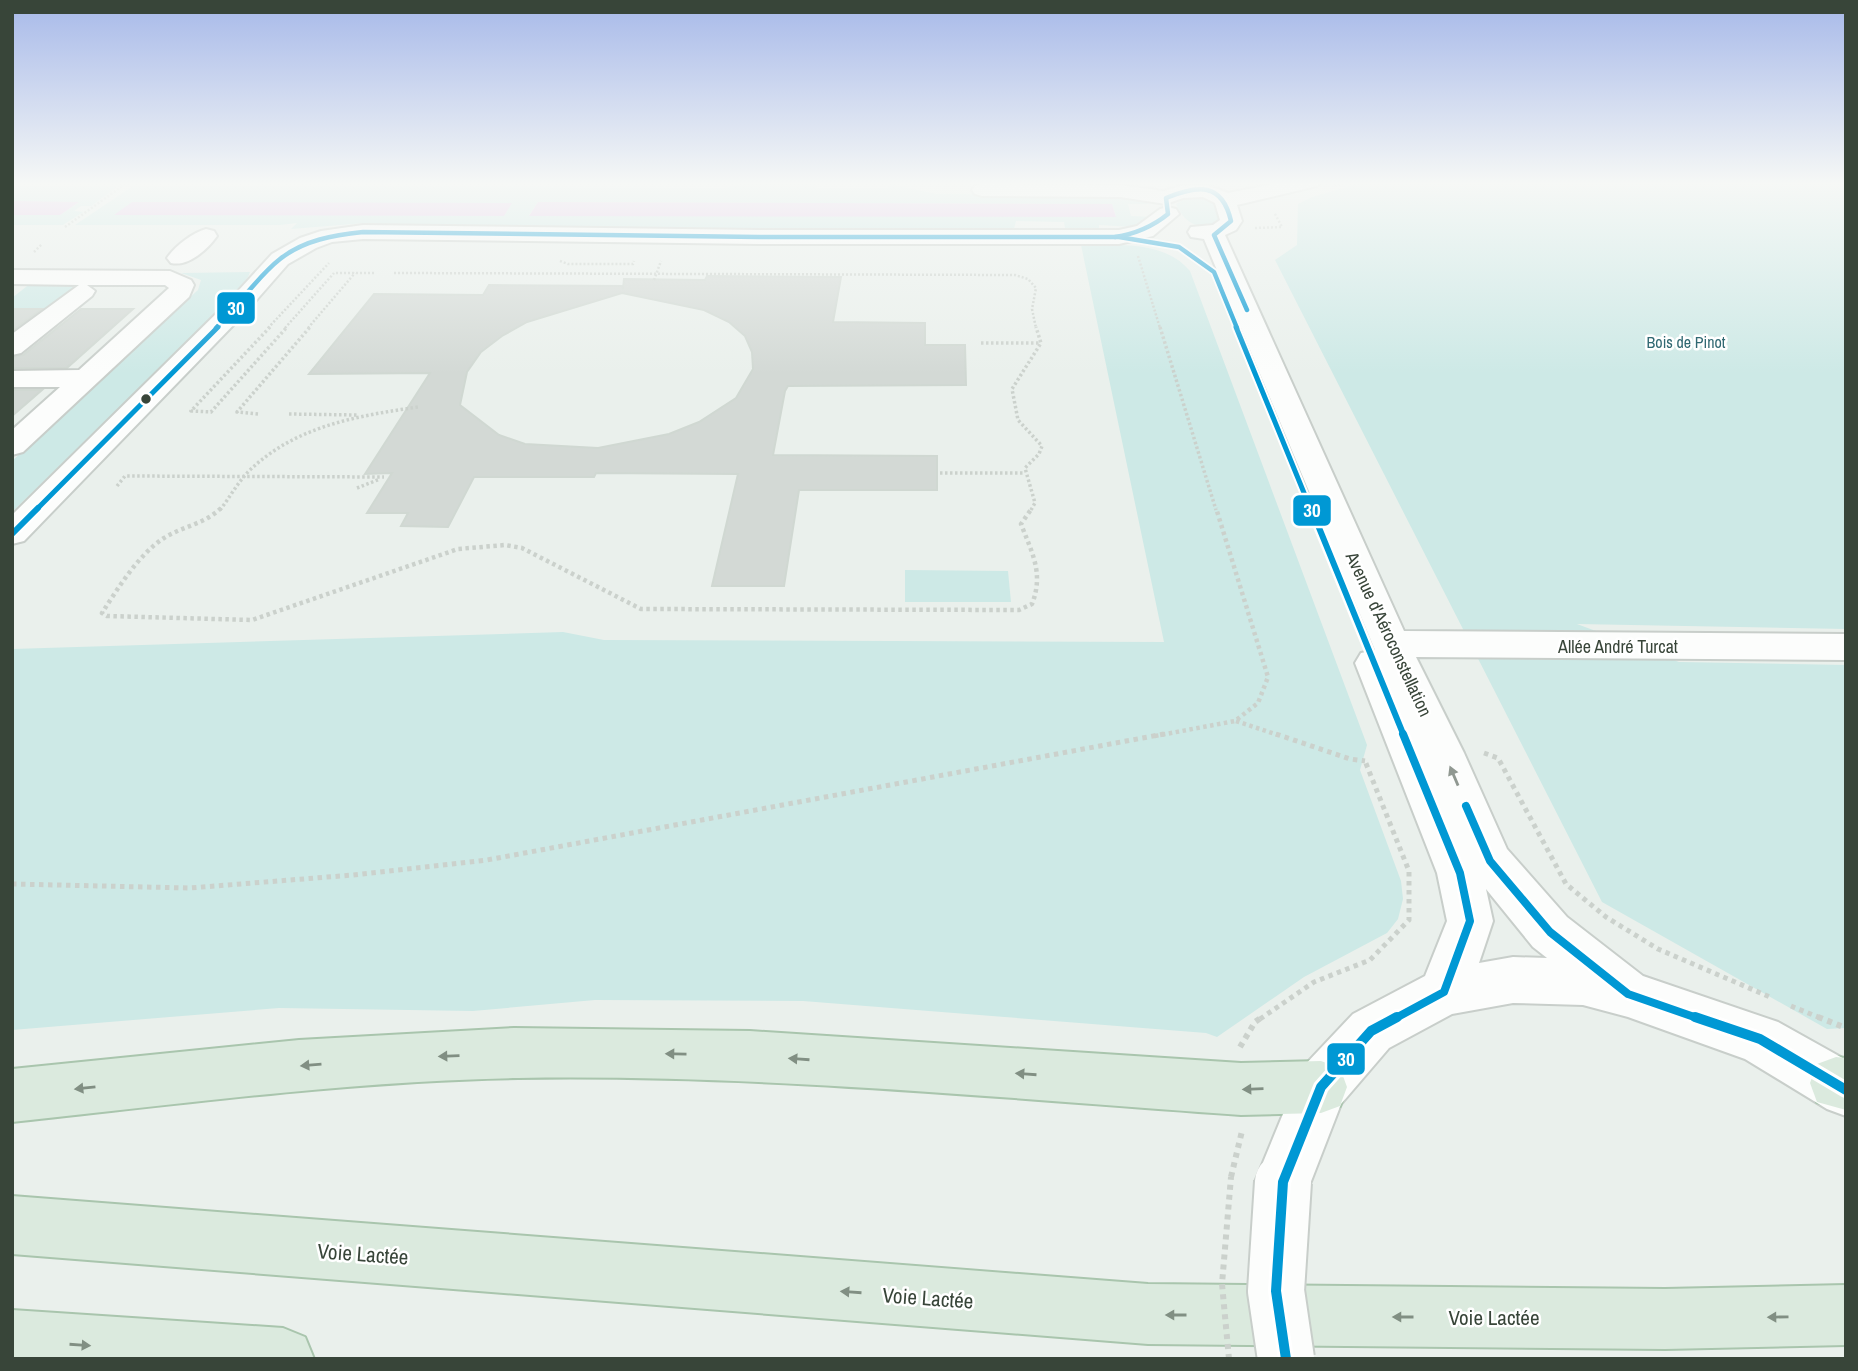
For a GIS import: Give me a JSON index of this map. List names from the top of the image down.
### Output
{
  "streets": {
    "highway": ["Voie Lactée"],
    "street": ["Avenue d'Aéroconstellation", "Allée André Turcat"]
  },
  "crossings": [
    ["Avenue d'Aéroconstellation", "Allée André Turcat"]
  ],
  "parks": ["Bois de Pinot"],
  "lines": ["transit line 30"]
}
